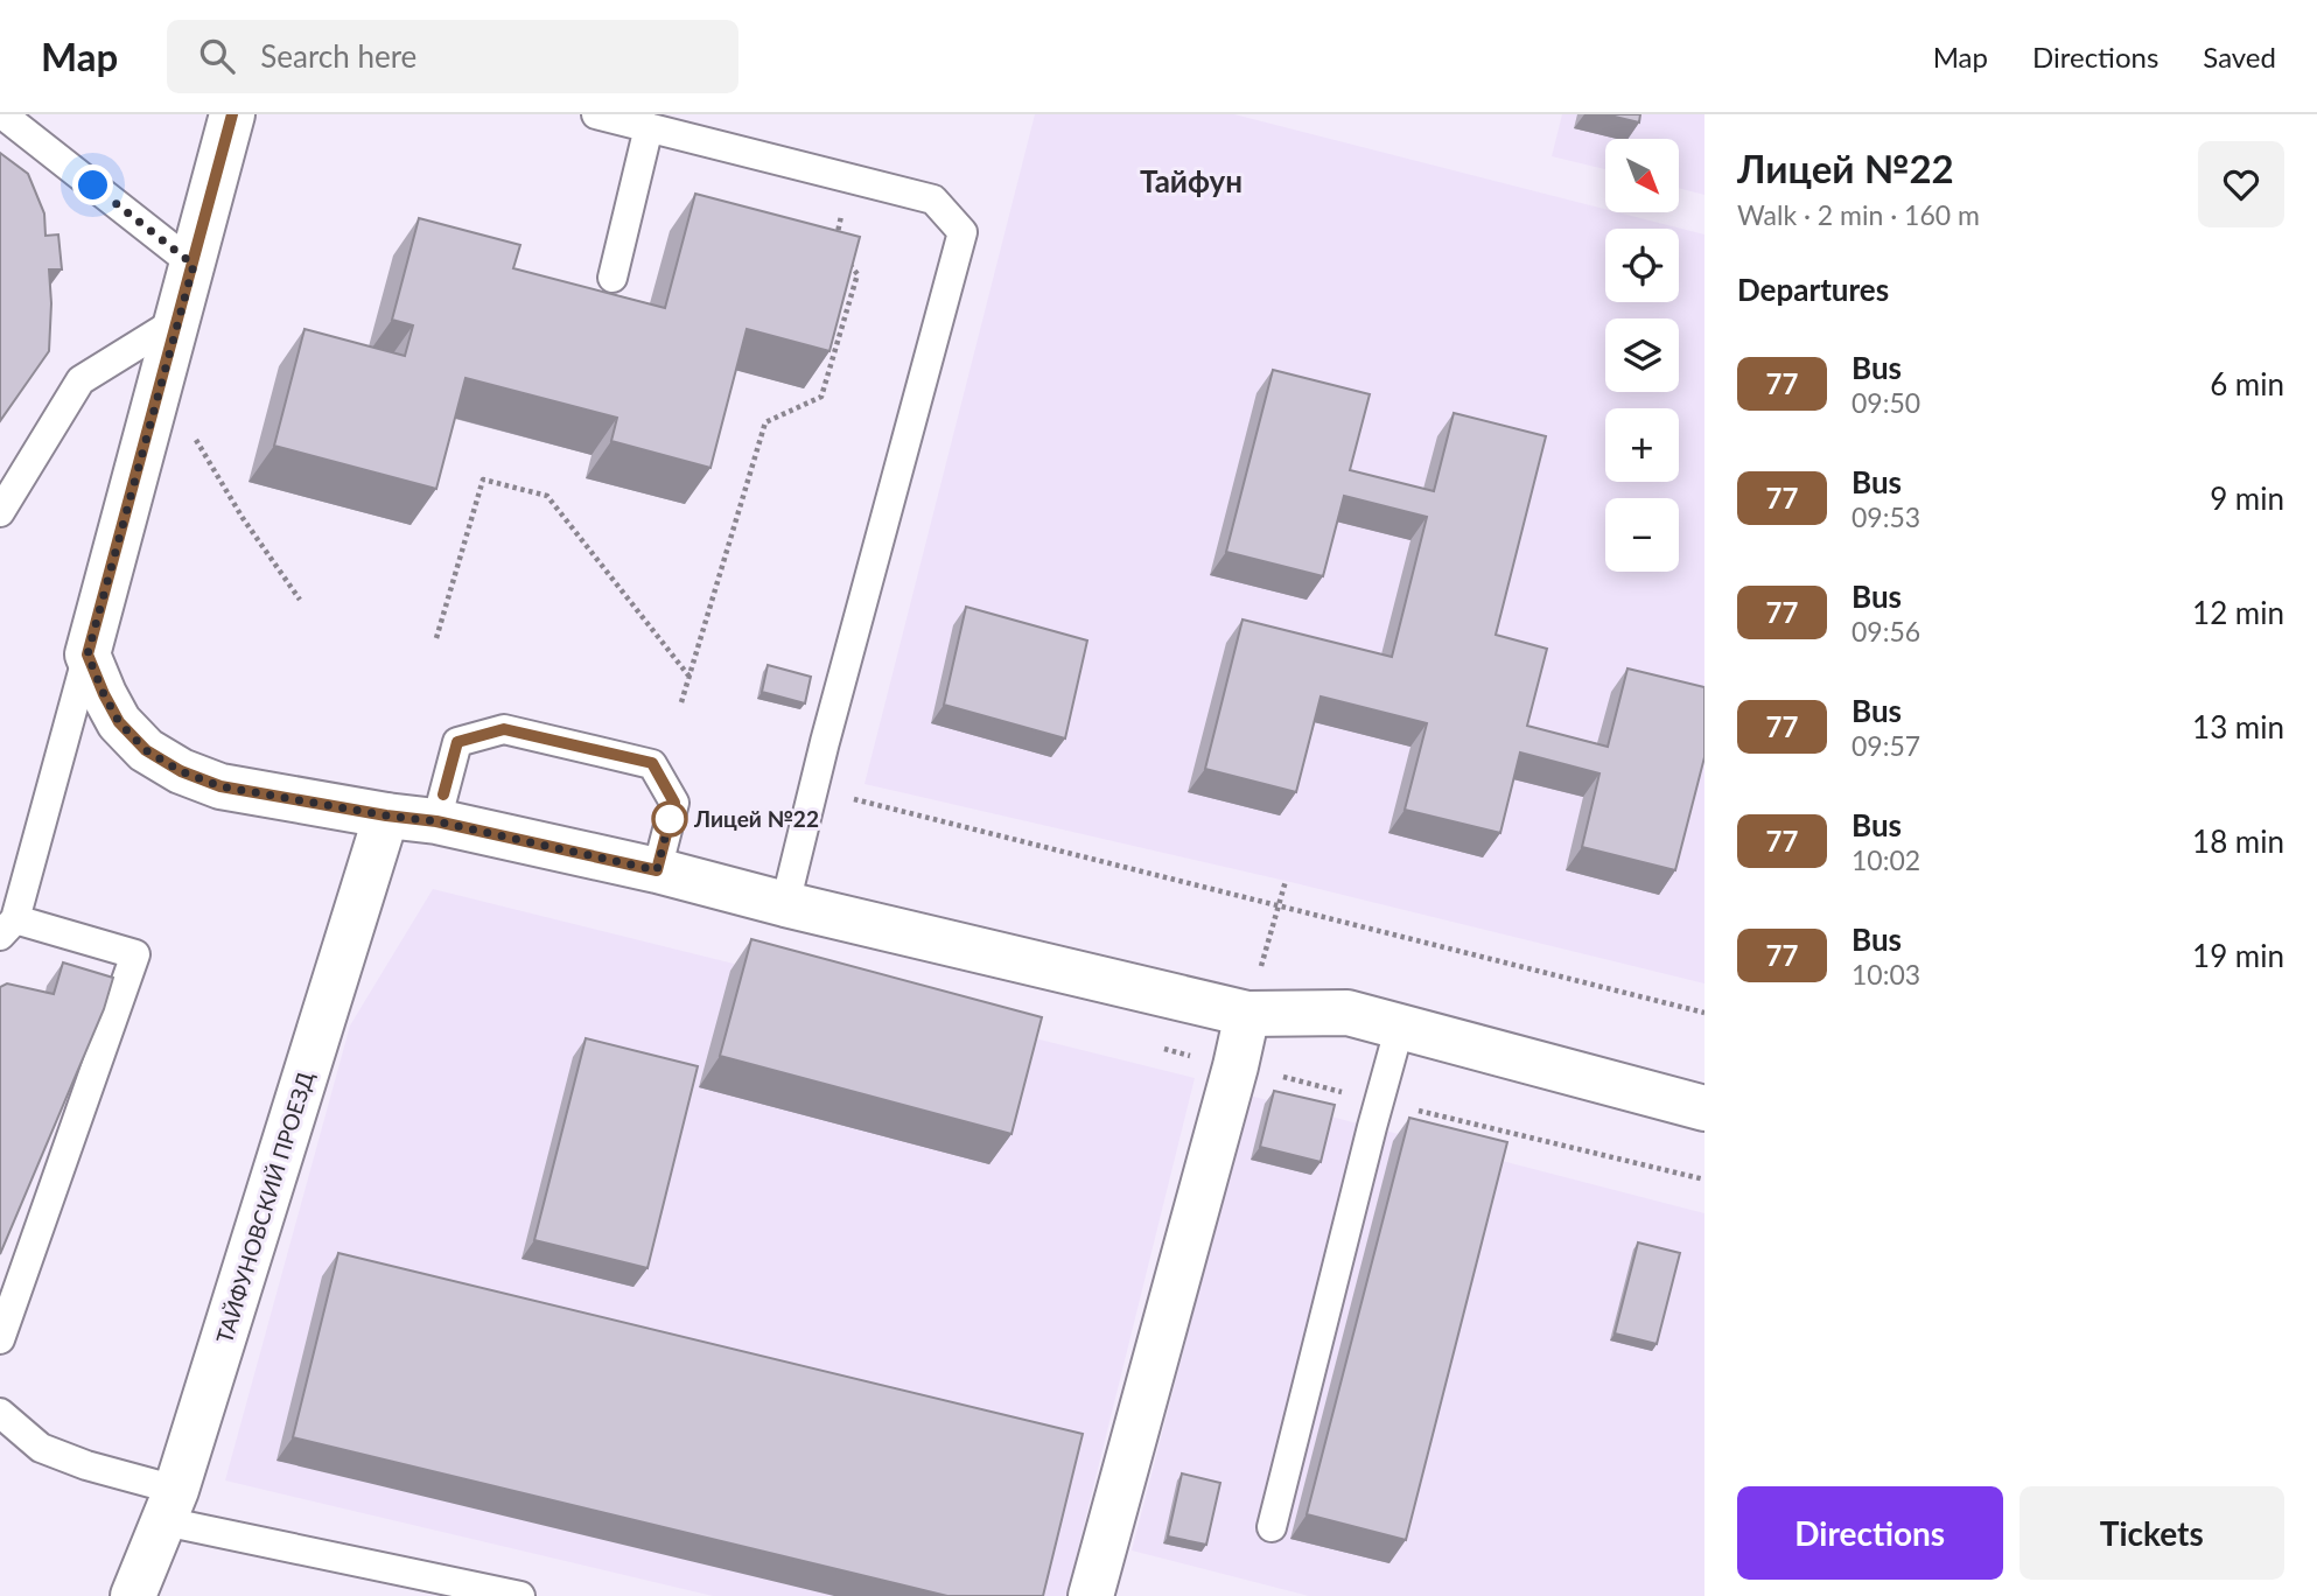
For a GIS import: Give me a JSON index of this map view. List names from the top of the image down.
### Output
{
  "streets": {
    "street": ["ТАЙФУНОВСКИЙ ПРОЕЗД"]
  },
  "districts": ["Тайфун"],
  "places": ["Лицей №22"],
  "lines": ["bus line 77"],
  "north": "bottom right",
  "page": {
    "header": "Map",
    "search": "Search here",
    "nav": ["Map", "Directions", "Saved"],
    "heading": [
      ["Лицей №22", "Walk · 2 min · 160 m"],
      "Departures"
    ],
    "map_buttons": ["+", "−"],
    "list": [
      {
        "mark": "77",
        "name": "Bus",
        "note": "09:50",
        "value": "6 min"
      },
      {
        "mark": "77",
        "name": "Bus",
        "note": "09:53",
        "value": "9 min"
      },
      {
        "mark": "77",
        "name": "Bus",
        "note": "09:56",
        "value": "12 min"
      },
      {
        "mark": "77",
        "name": "Bus",
        "note": "09:57",
        "value": "13 min"
      },
      {
        "mark": "77",
        "name": "Bus",
        "note": "10:02",
        "value": "18 min"
      },
      {
        "mark": "77",
        "name": "Bus",
        "note": "10:03",
        "value": "19 min"
      }
    ],
    "buttons": ["Directions", "Tickets"]
  }
}
